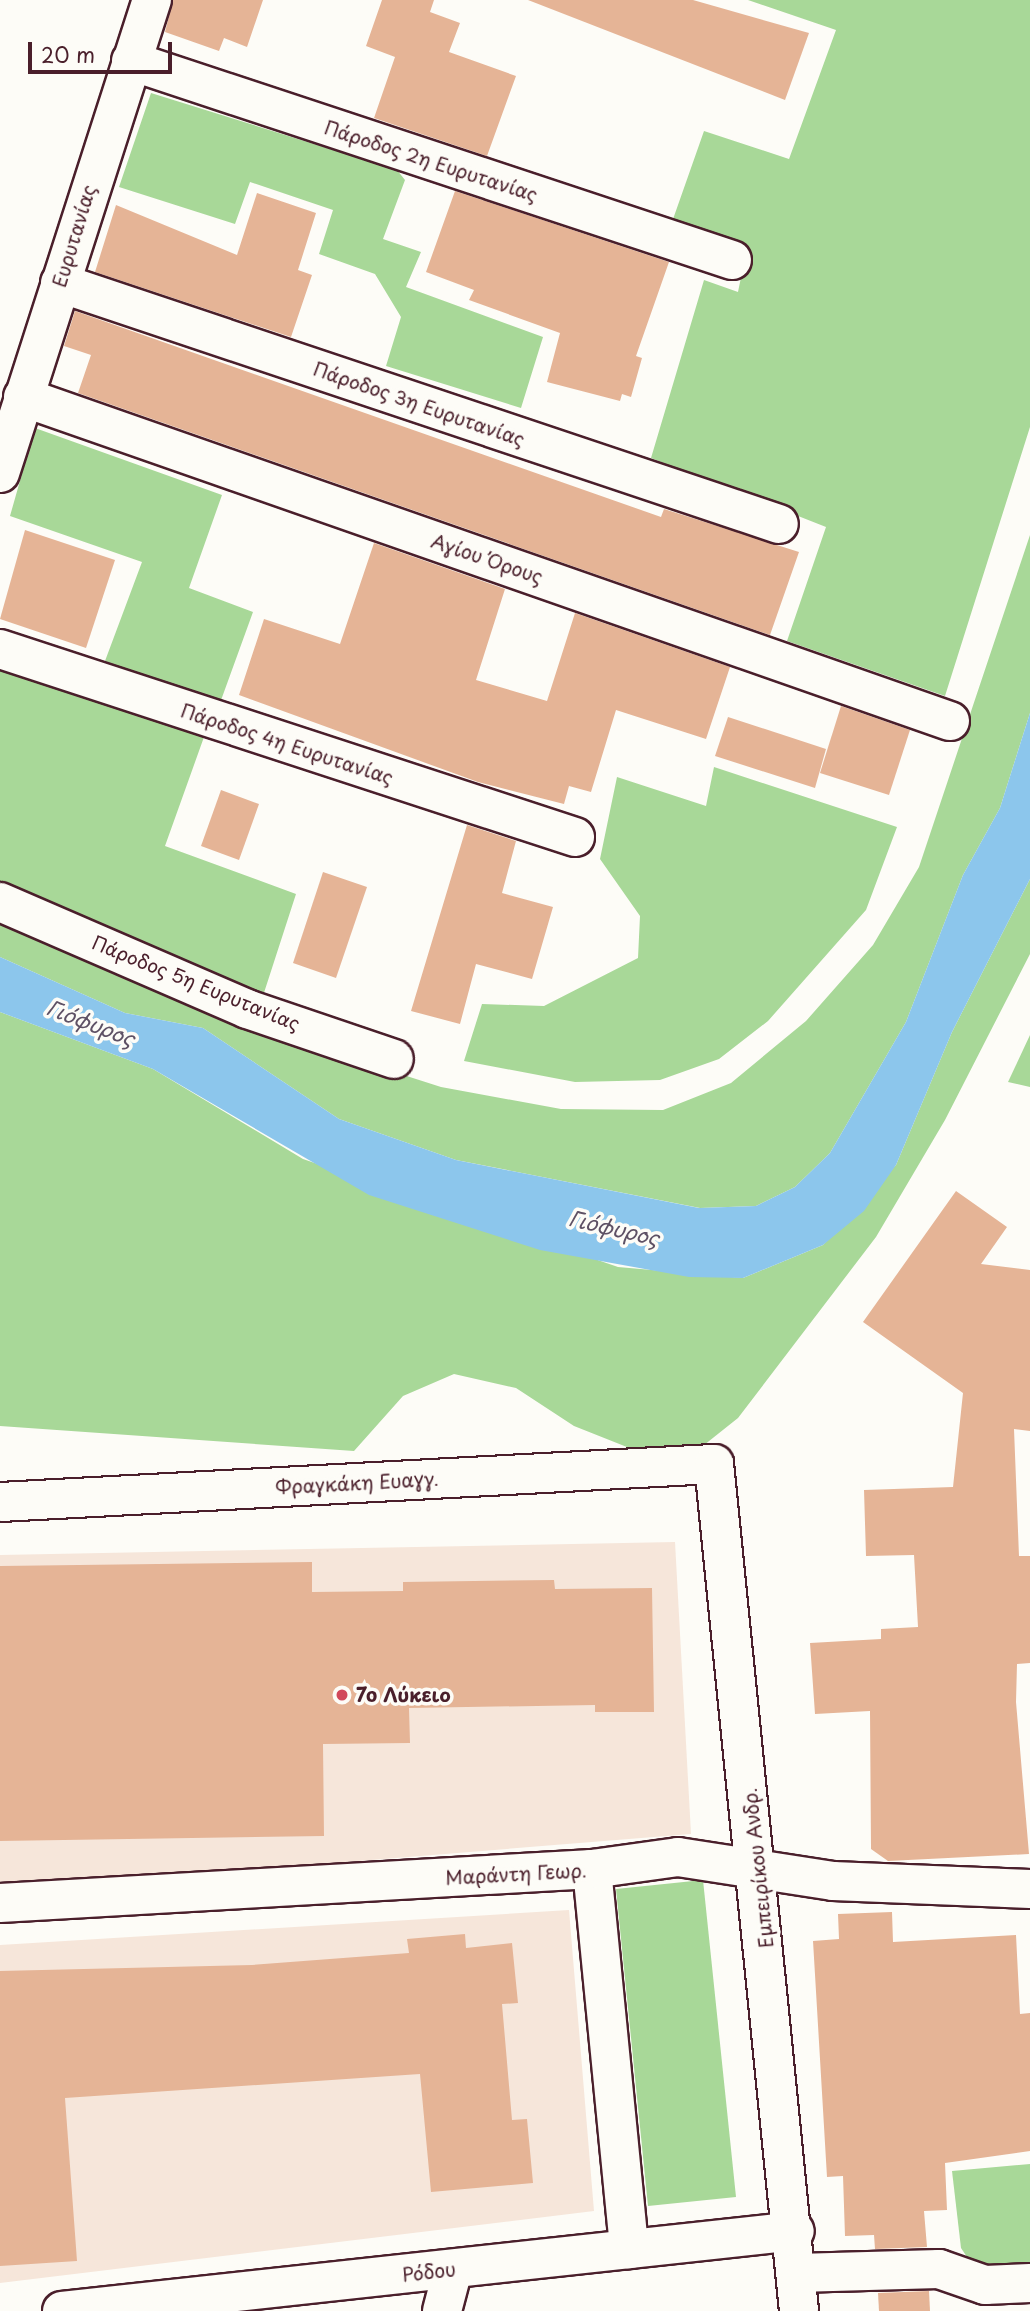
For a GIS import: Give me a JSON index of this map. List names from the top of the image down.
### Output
{
  "streets": {
    "street": [
      "Πάροδος 2η Ευρυτανίας",
      "Ευρυτανίας",
      "Πάροδος 3η Ευρυτανίας",
      "Αγίου Όρους",
      "Πάροδος 4η Ευρυτανίας",
      "Πάροδος 5η Ευρυτανίας",
      "Φραγκάκη Ευαγγ.",
      "Εμπειρίκου Ανδρ.",
      "Μαράντη Γεωρ.",
      "Ρόδου"
    ]
  },
  "crossings": [
    ["Πάροδος 2η Ευρυτανίας", "Ευρυτανίας"],
    ["Ευρυτανίας", "Πάροδος 3η Ευρυτανίας"],
    ["Ευρυτανίας", "Αγίου Όρους"],
    ["Φραγκάκη Ευαγγ.", "Εμπειρίκου Ανδρ."],
    ["Εμπειρίκου Ανδρ.", "Μαράντη Γεωρ."],
    ["Εμπειρίκου Ανδρ.", "Ρόδου"]
  ],
  "water": ["Γιόφυρος"],
  "places": ["7o Λύκειο"],
  "scale_bar": "20 m"
}
